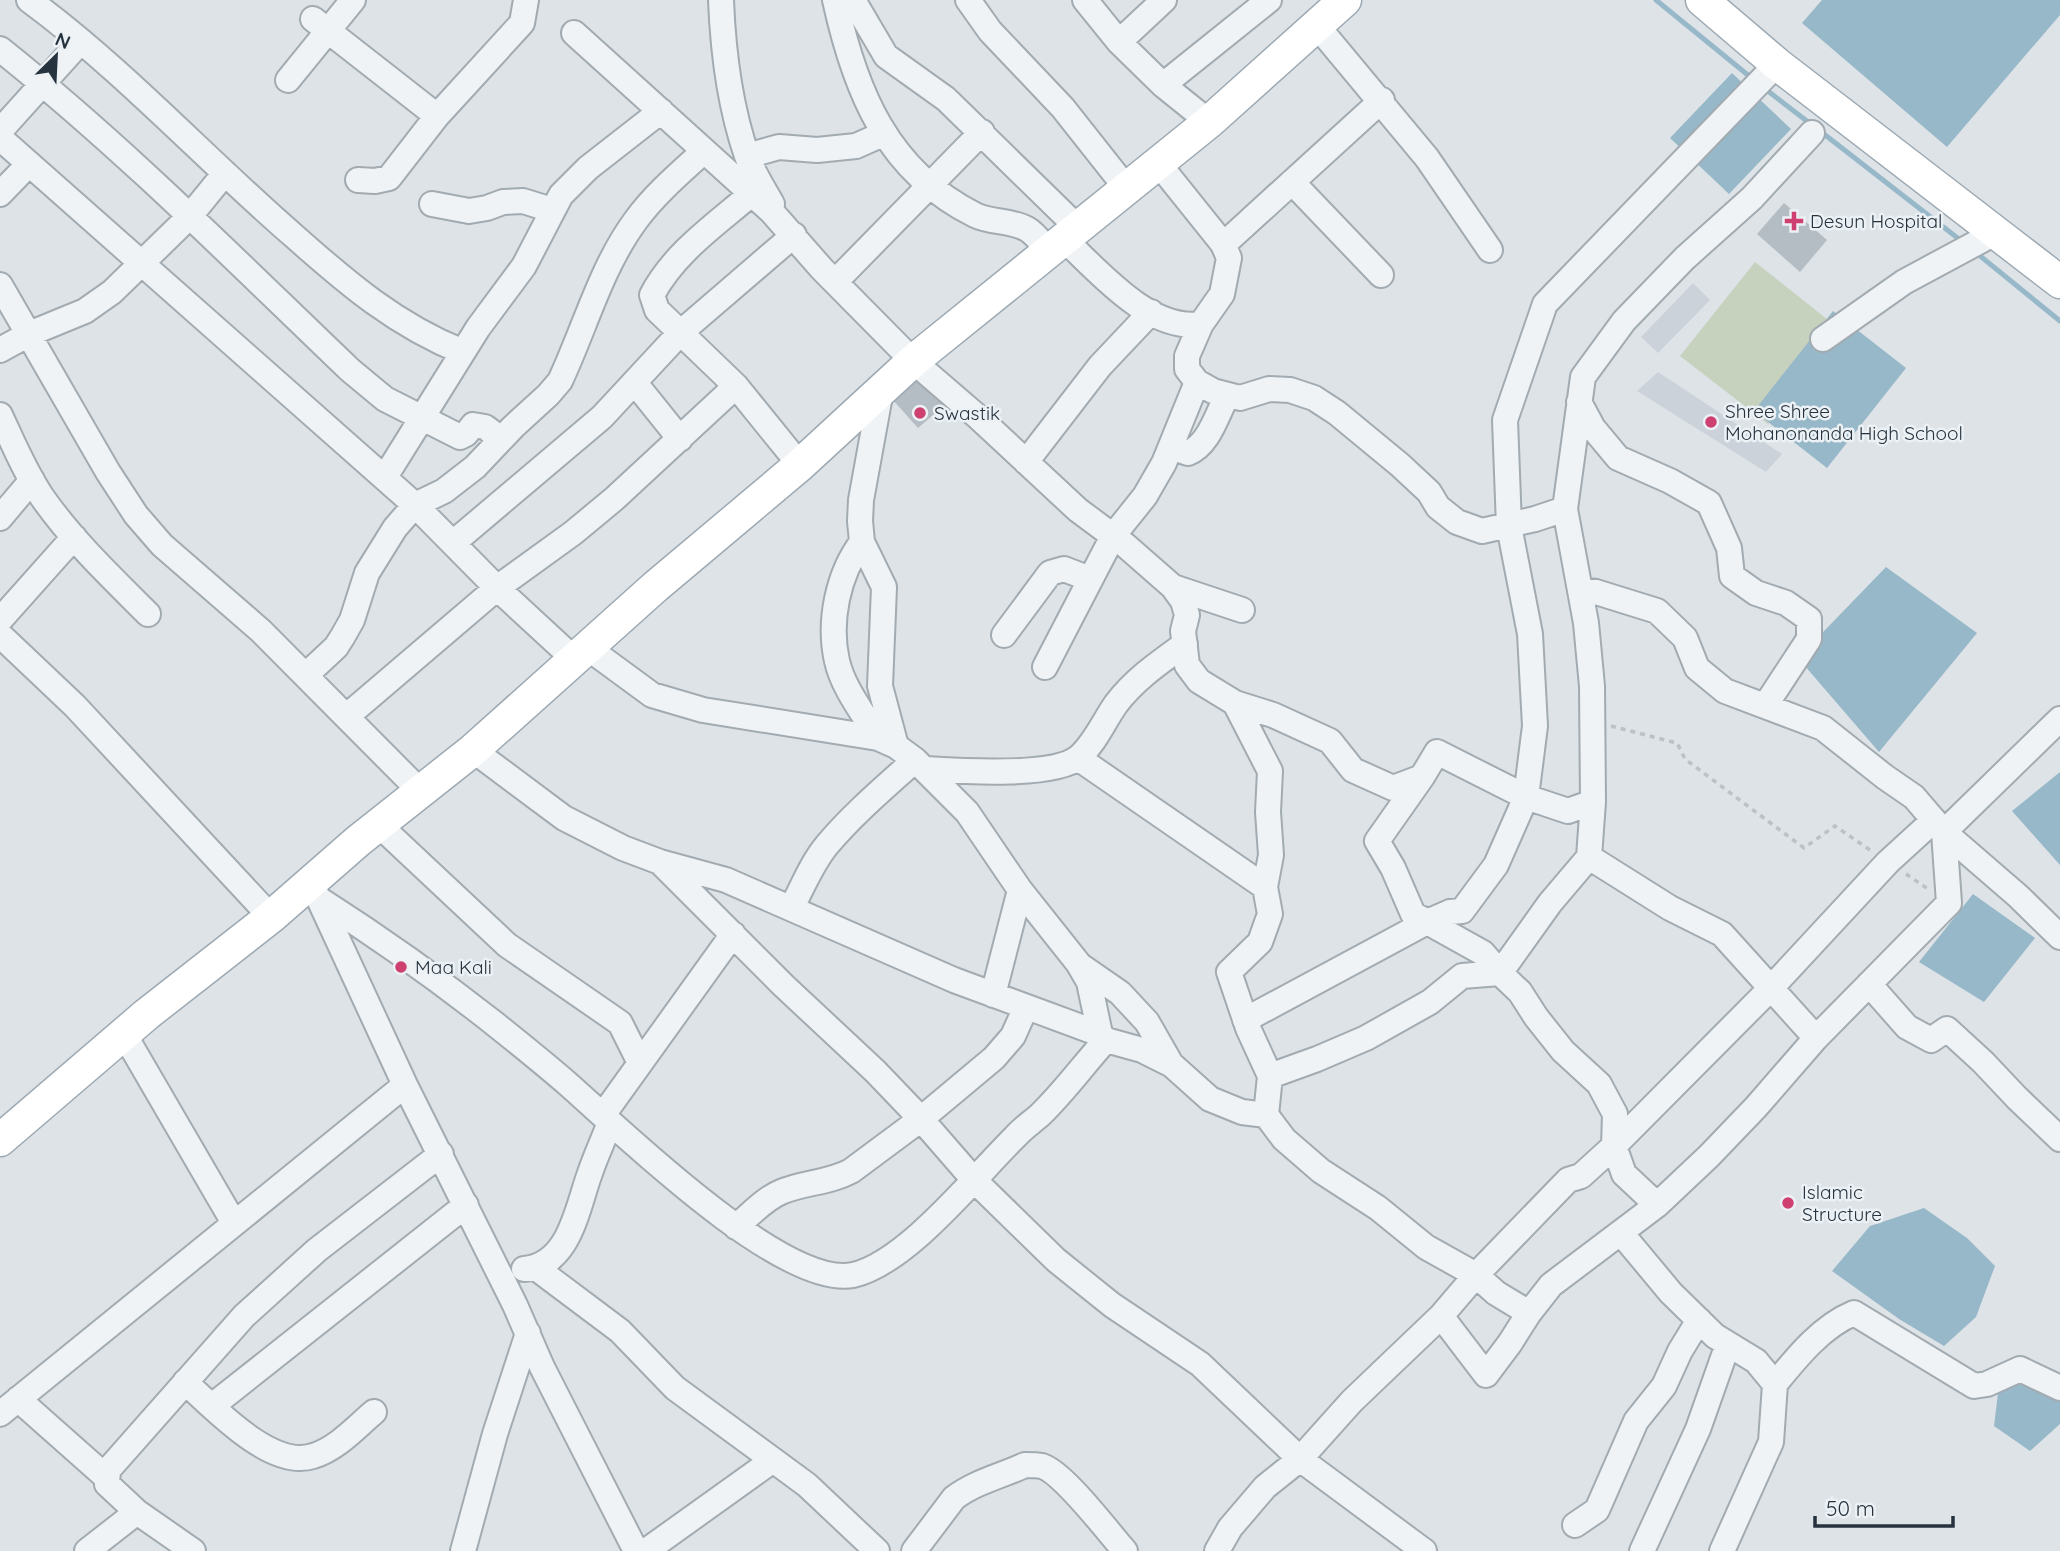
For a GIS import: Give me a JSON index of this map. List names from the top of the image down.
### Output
{
  "places": {
    "health": ["Desun Hospital"],
    "other": [
      "Swastik",
      "Shree Shree Mohanonanda High School",
      "Maa Kali",
      "Islamic Structure"
    ]
  },
  "scale_bar": "50 m",
  "north": "top right"
}
